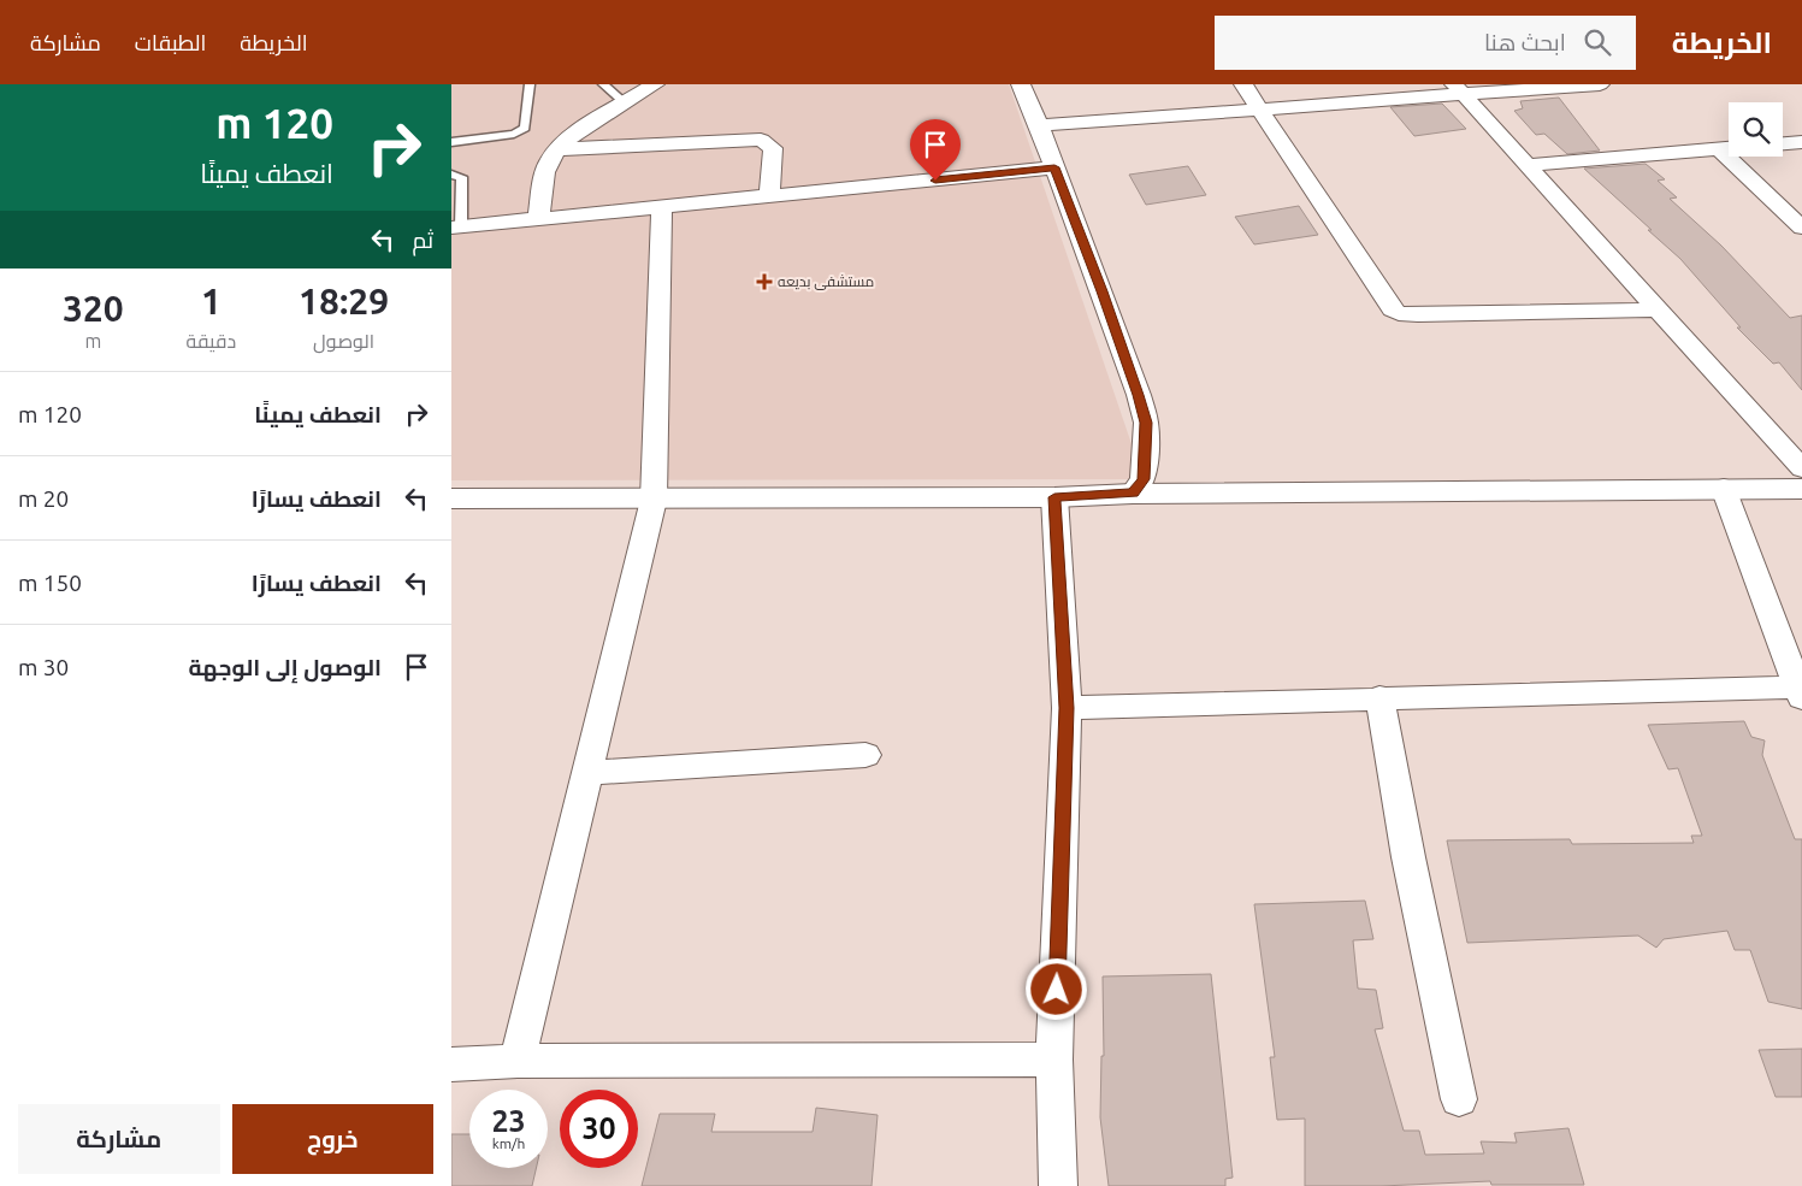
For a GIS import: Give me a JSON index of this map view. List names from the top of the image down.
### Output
{
  "places": {
    "health": ["مستشفى بديعه"]
  },
  "page": {
    "header": "الخريطة",
    "search": "ابحث هنا",
    "nav": ["الخريطة", "الطبقات", "مشاركة"],
    "turn": ["120 m", "انعطف يمينًا"],
    "then": "ثم",
    "eta": [
      "18:29",
      "الوصول",
      "1",
      "دقيقة",
      "320",
      "m"
    ],
    "list": [
      {
        "name": "انعطف يمينًا",
        "value": "120 m"
      },
      {
        "name": "انعطف يسارًا",
        "value": "20 m"
      },
      {
        "name": "انعطف يسارًا",
        "value": "150 m"
      },
      {
        "name": "الوصول إلى الوجهة",
        "value": "30 m"
      }
    ],
    "speed": "23 km/h",
    "limit": "30",
    "buttons": ["خروج", "مشاركة"]
  }
}
